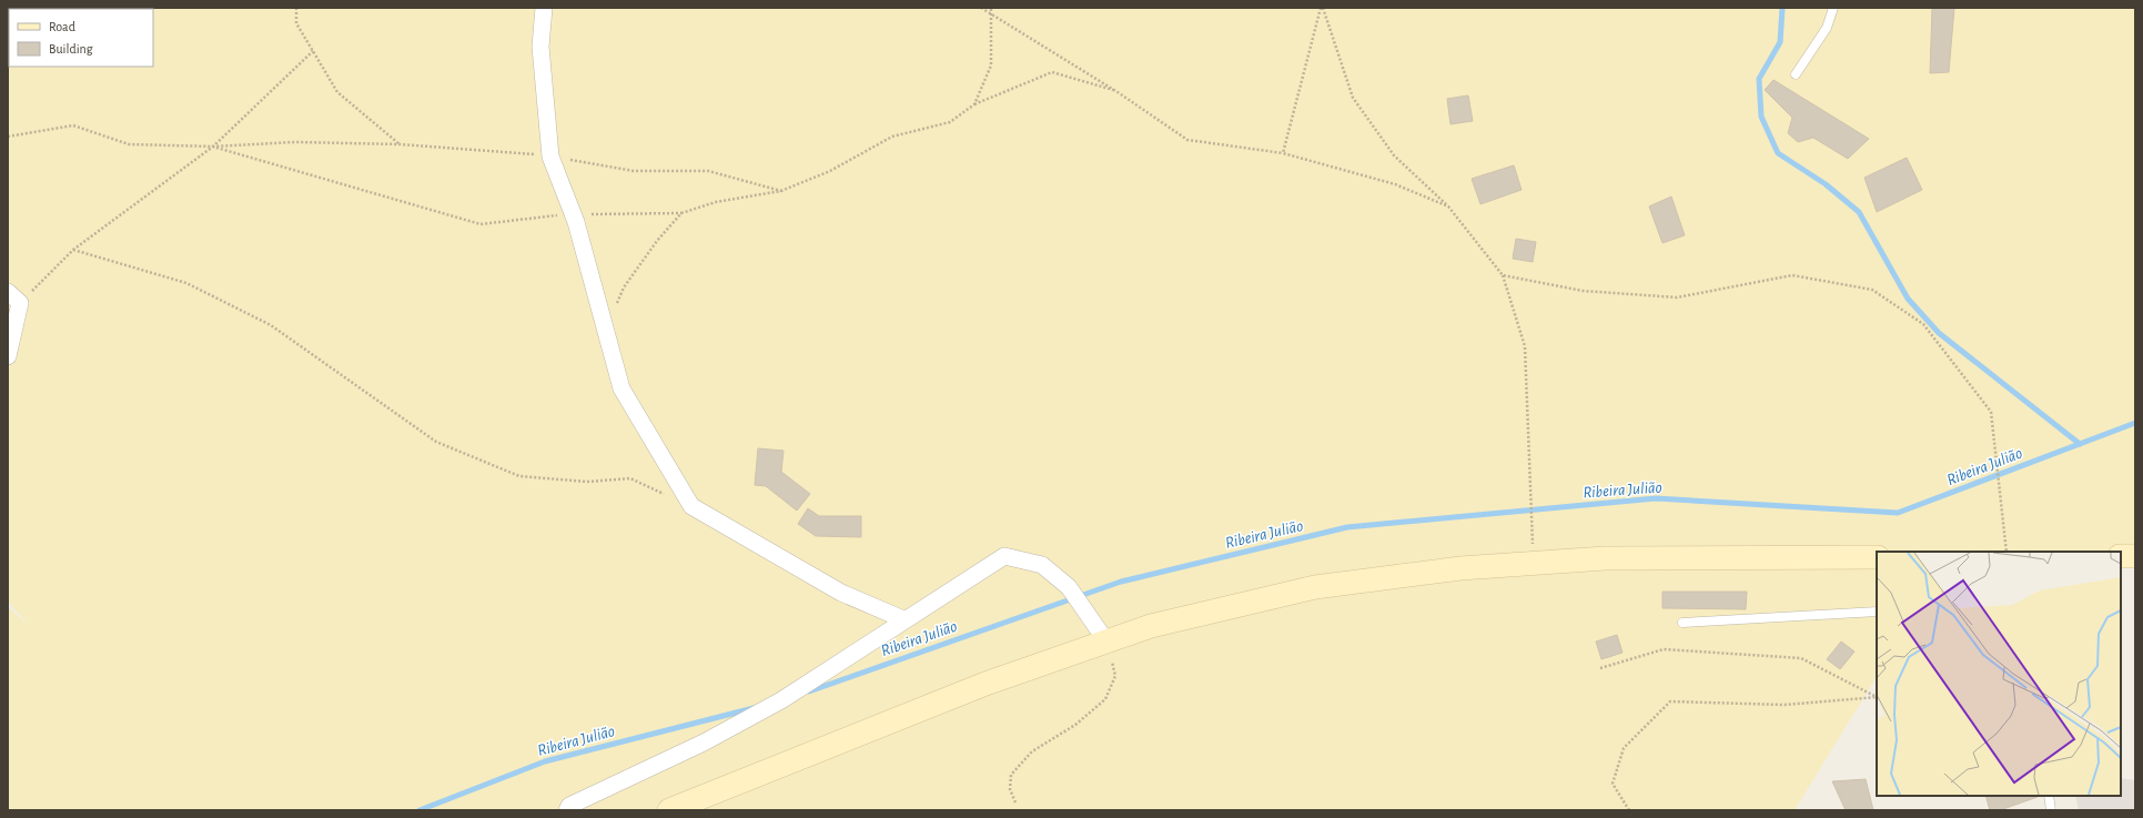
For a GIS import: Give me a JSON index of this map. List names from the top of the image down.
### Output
{
  "water": ["Ribeira Julião"],
  "legend": ["Road", "Building"]
}
